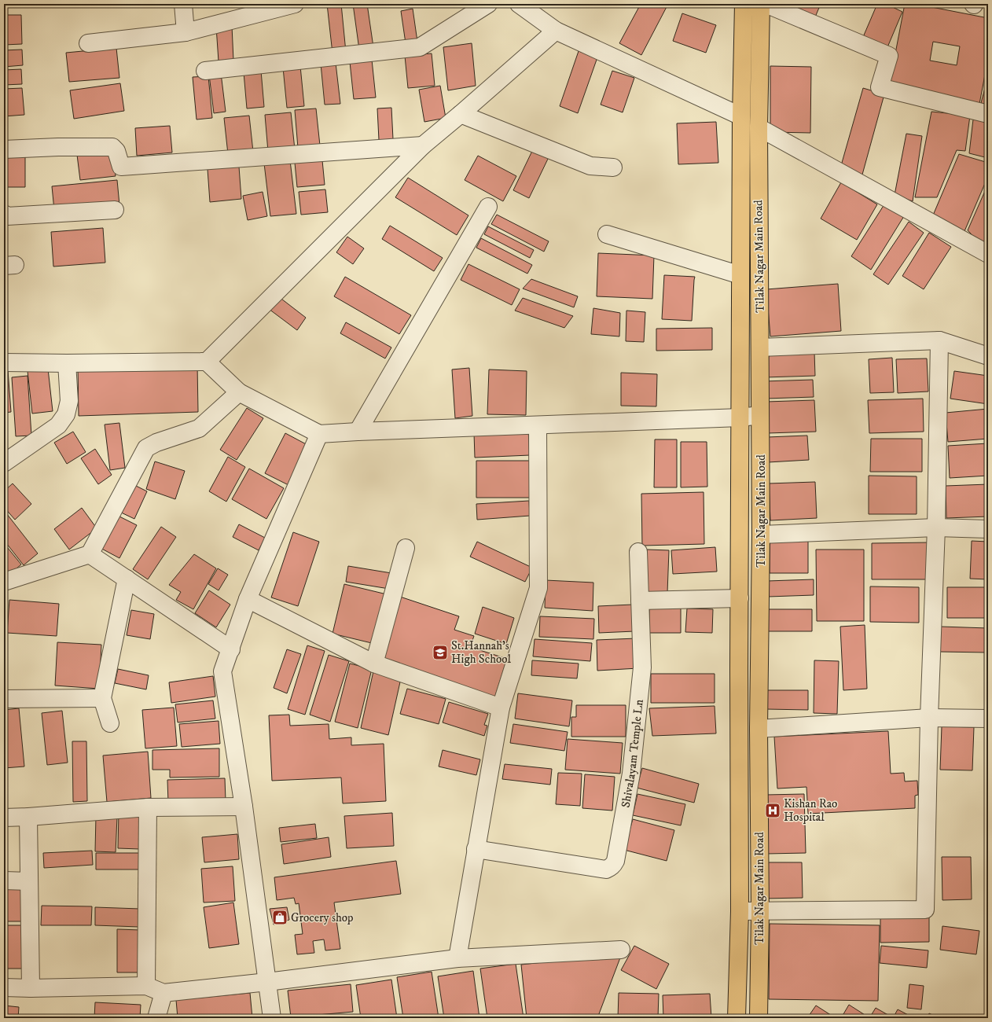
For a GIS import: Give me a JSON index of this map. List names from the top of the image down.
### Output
{
  "streets": {
    "main road": ["Tilak Nagar Main Road"],
    "street": ["Shivalayam Temple Ln"]
  },
  "places": {
    "school or university": ["St.Hannah's High School"],
    "hospital": ["Kishan Rao Hospital"],
    "shop": ["Grocery shop"]
  }
}
